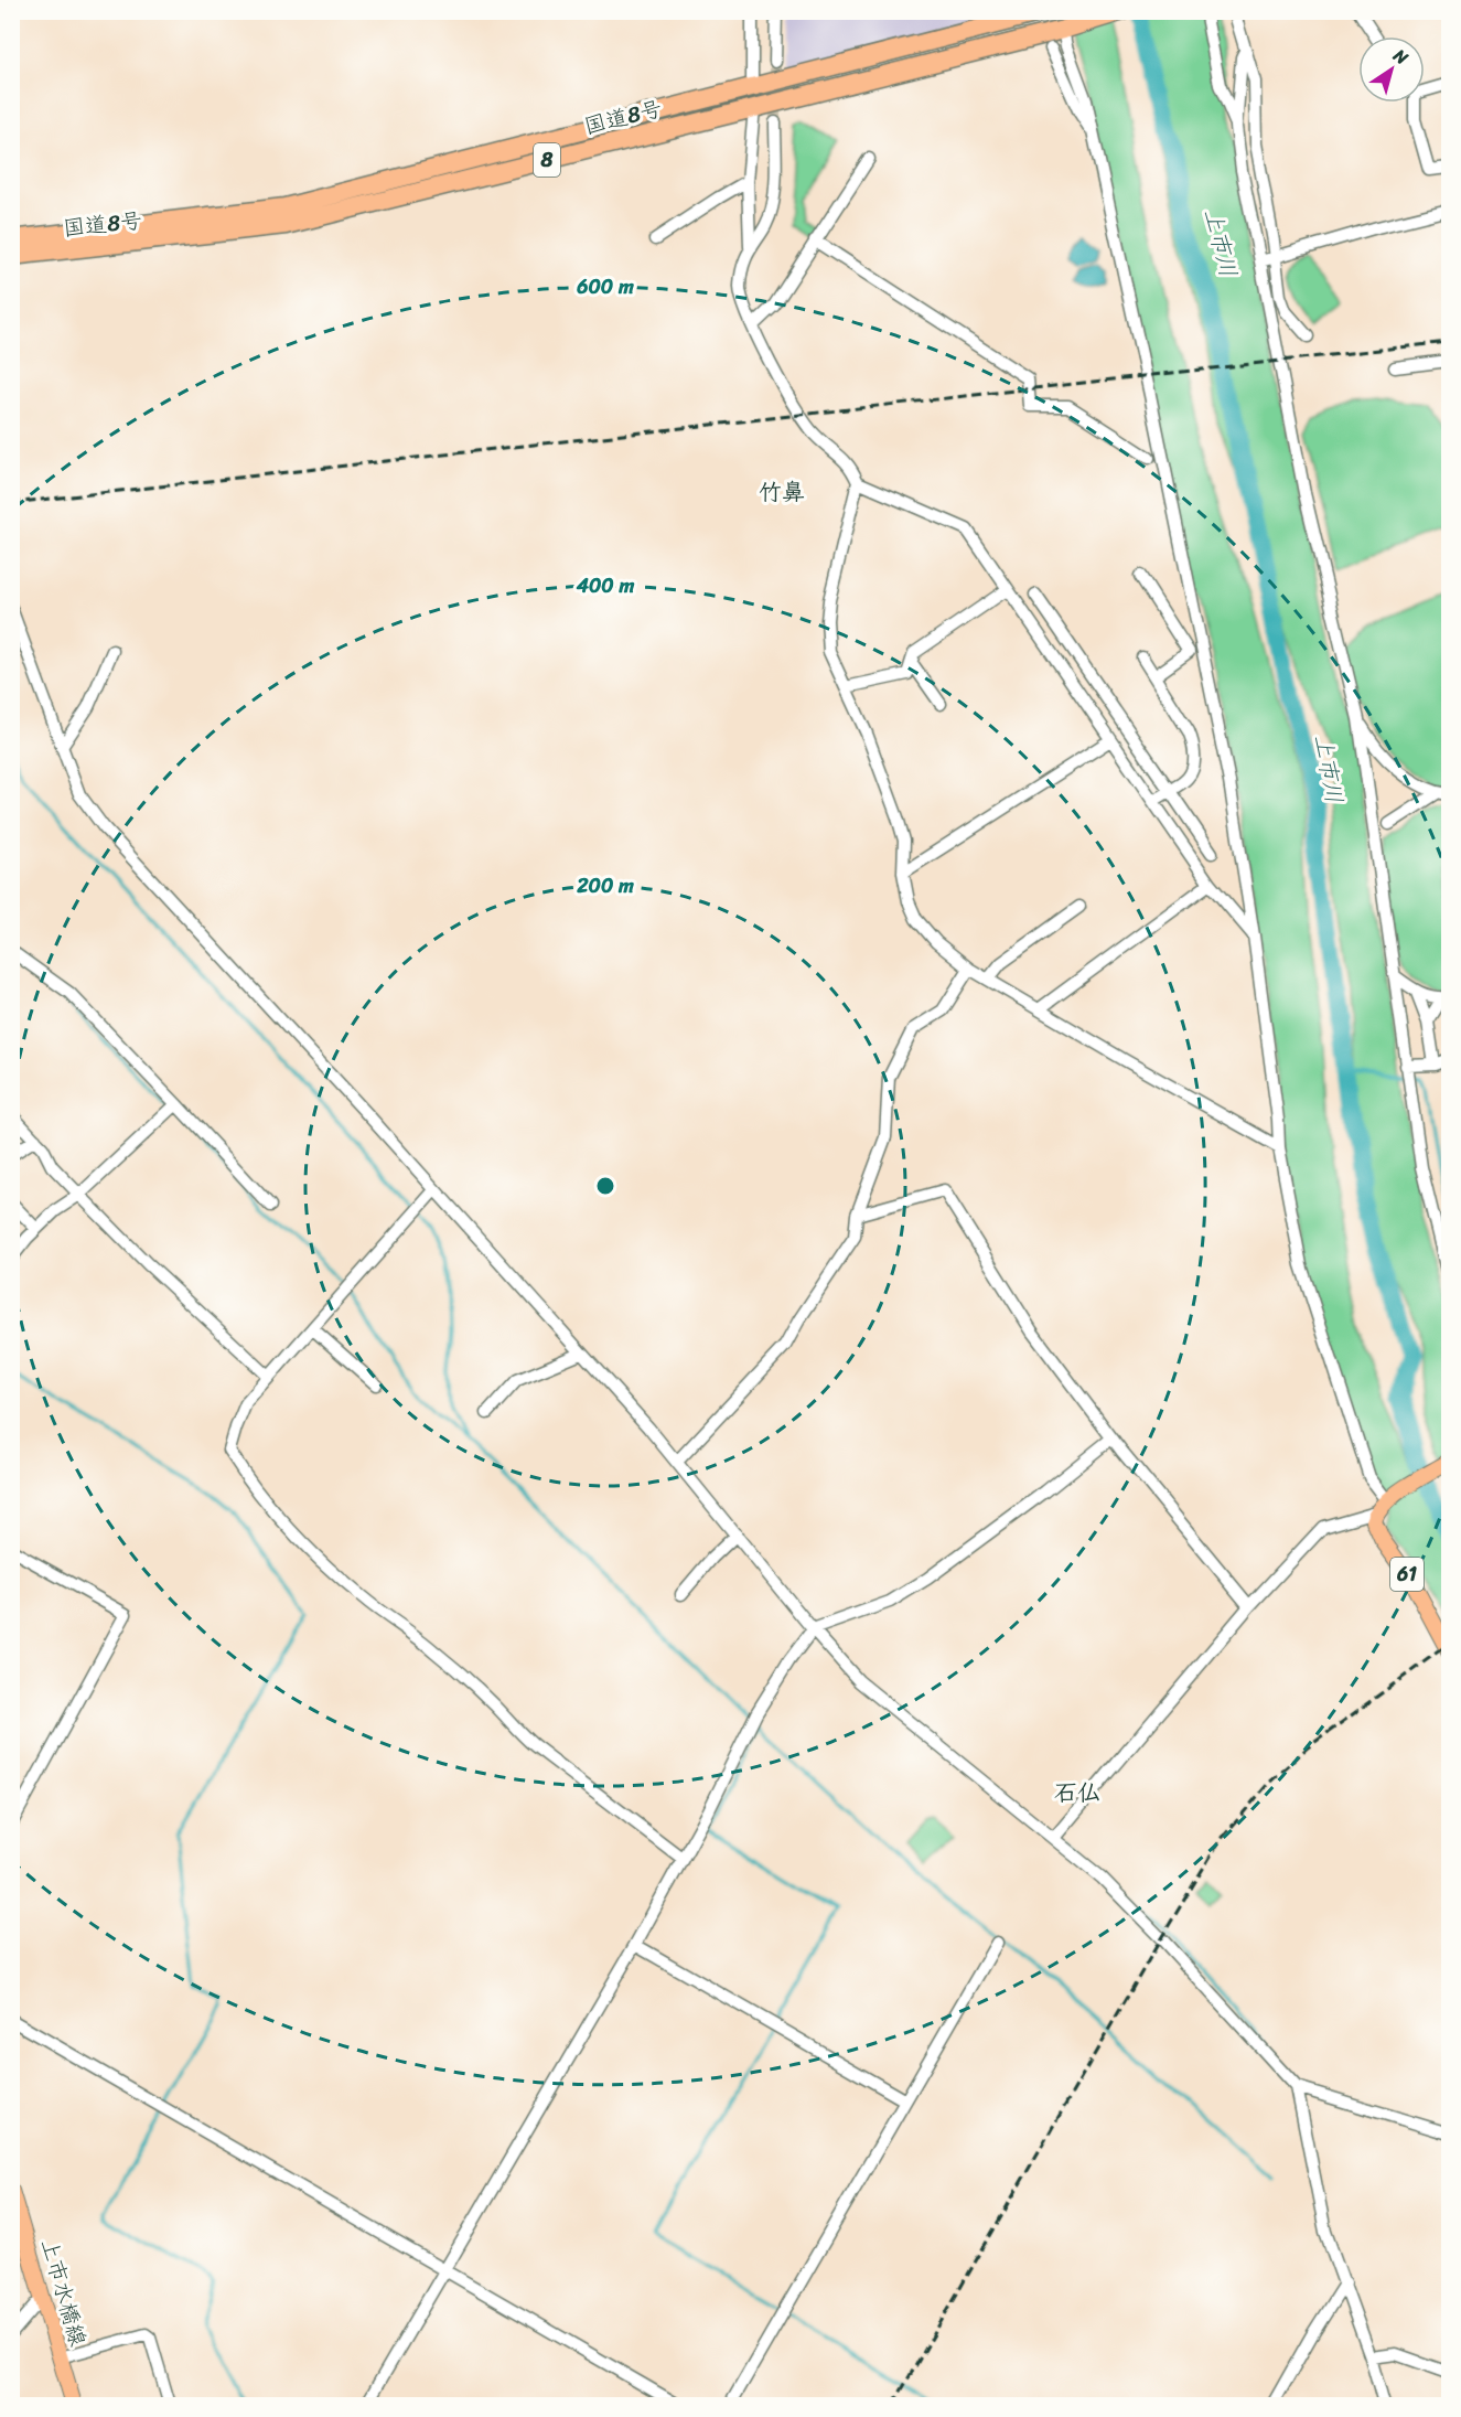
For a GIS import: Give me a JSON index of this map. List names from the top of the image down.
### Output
{
  "streets": {
    "highway": ["国道8号", "8"],
    "main road": ["61", "上市水橋線"]
  },
  "districts": ["竹鼻", "石仏"],
  "water": ["上市川"],
  "north": "top right",
  "rings": ["600 m", "400 m", "200 m"]
}
